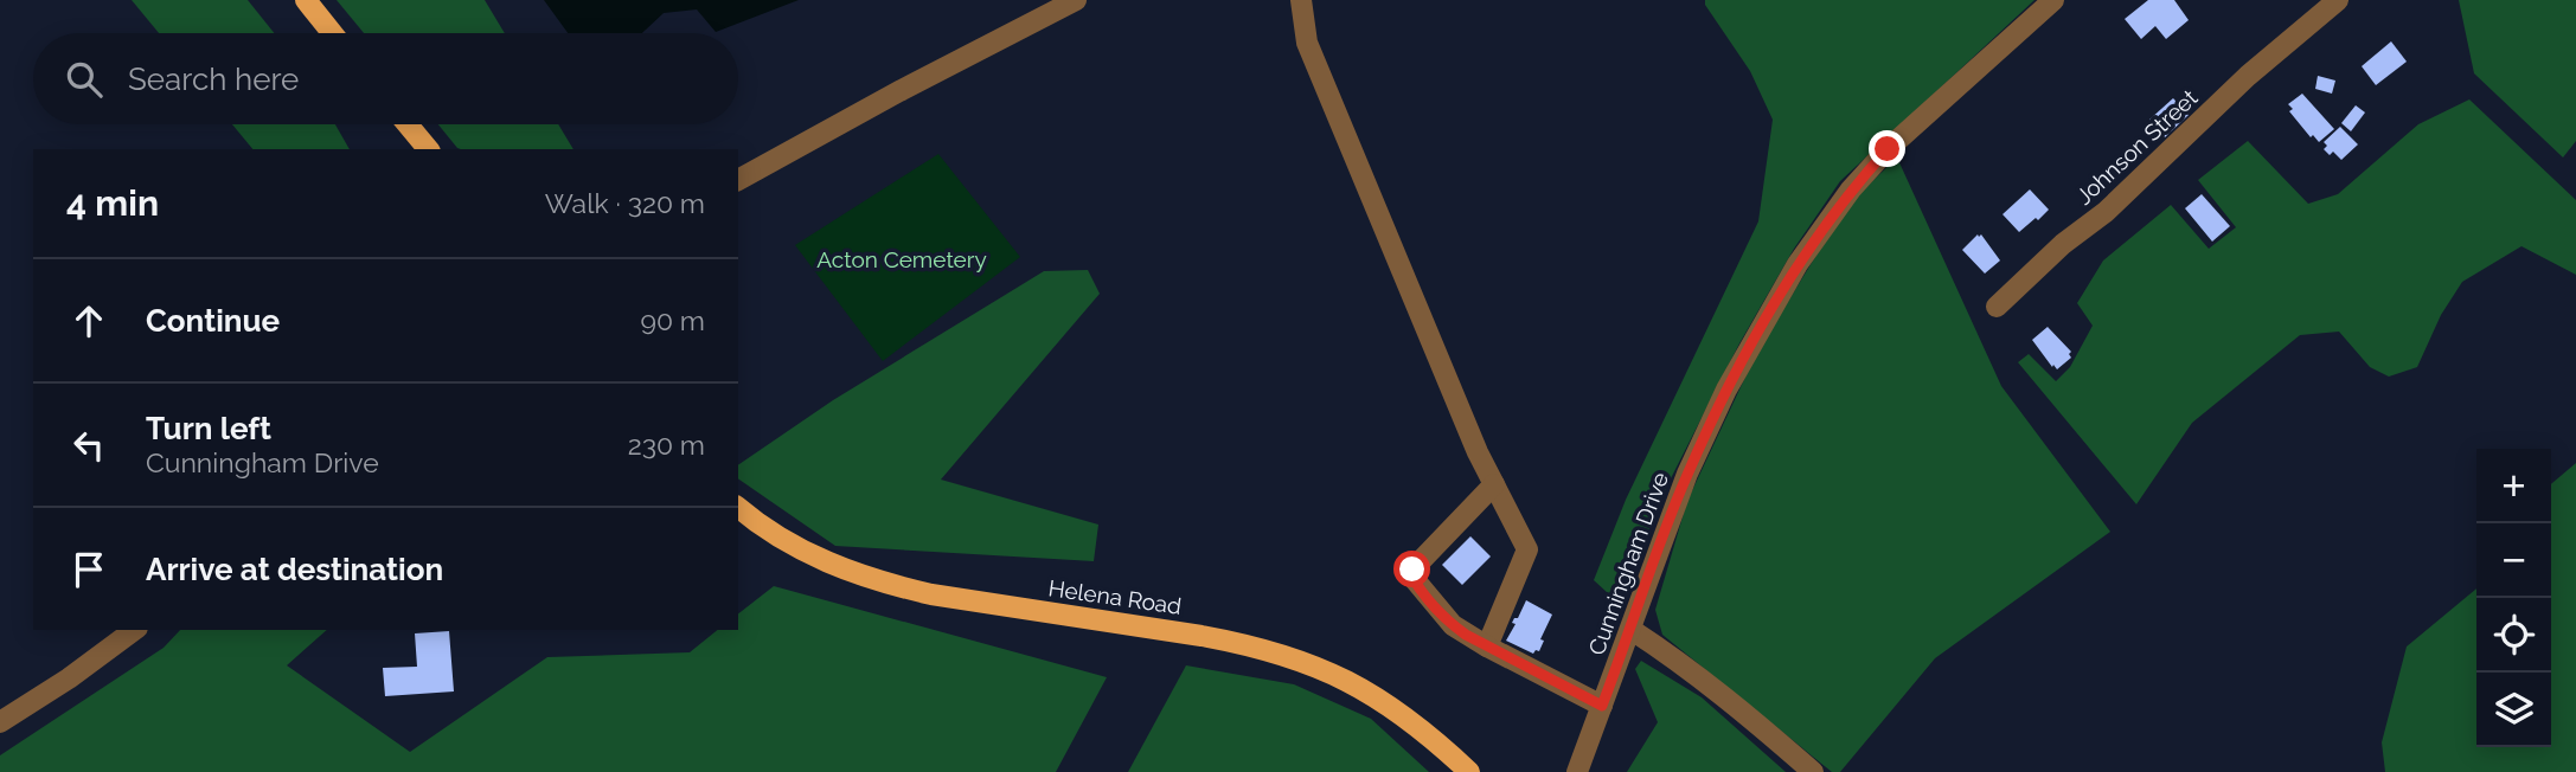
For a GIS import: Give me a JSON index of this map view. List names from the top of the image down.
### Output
{
  "streets": {
    "main road": ["Helena Road"],
    "street": ["Johnson Street", "Cunningham Drive"]
  },
  "parks": ["Acton Cemetery"],
  "page": {
    "search": "Search here",
    "heading": ["4 min", "Walk · 320 m"],
    "list": [
      ["Continue", "90 m"],
      ["Turn left", "Cunningham Drive", "230 m"],
      "Arrive at destination"
    ],
    "map_buttons": ["+", "−"]
  }
}
